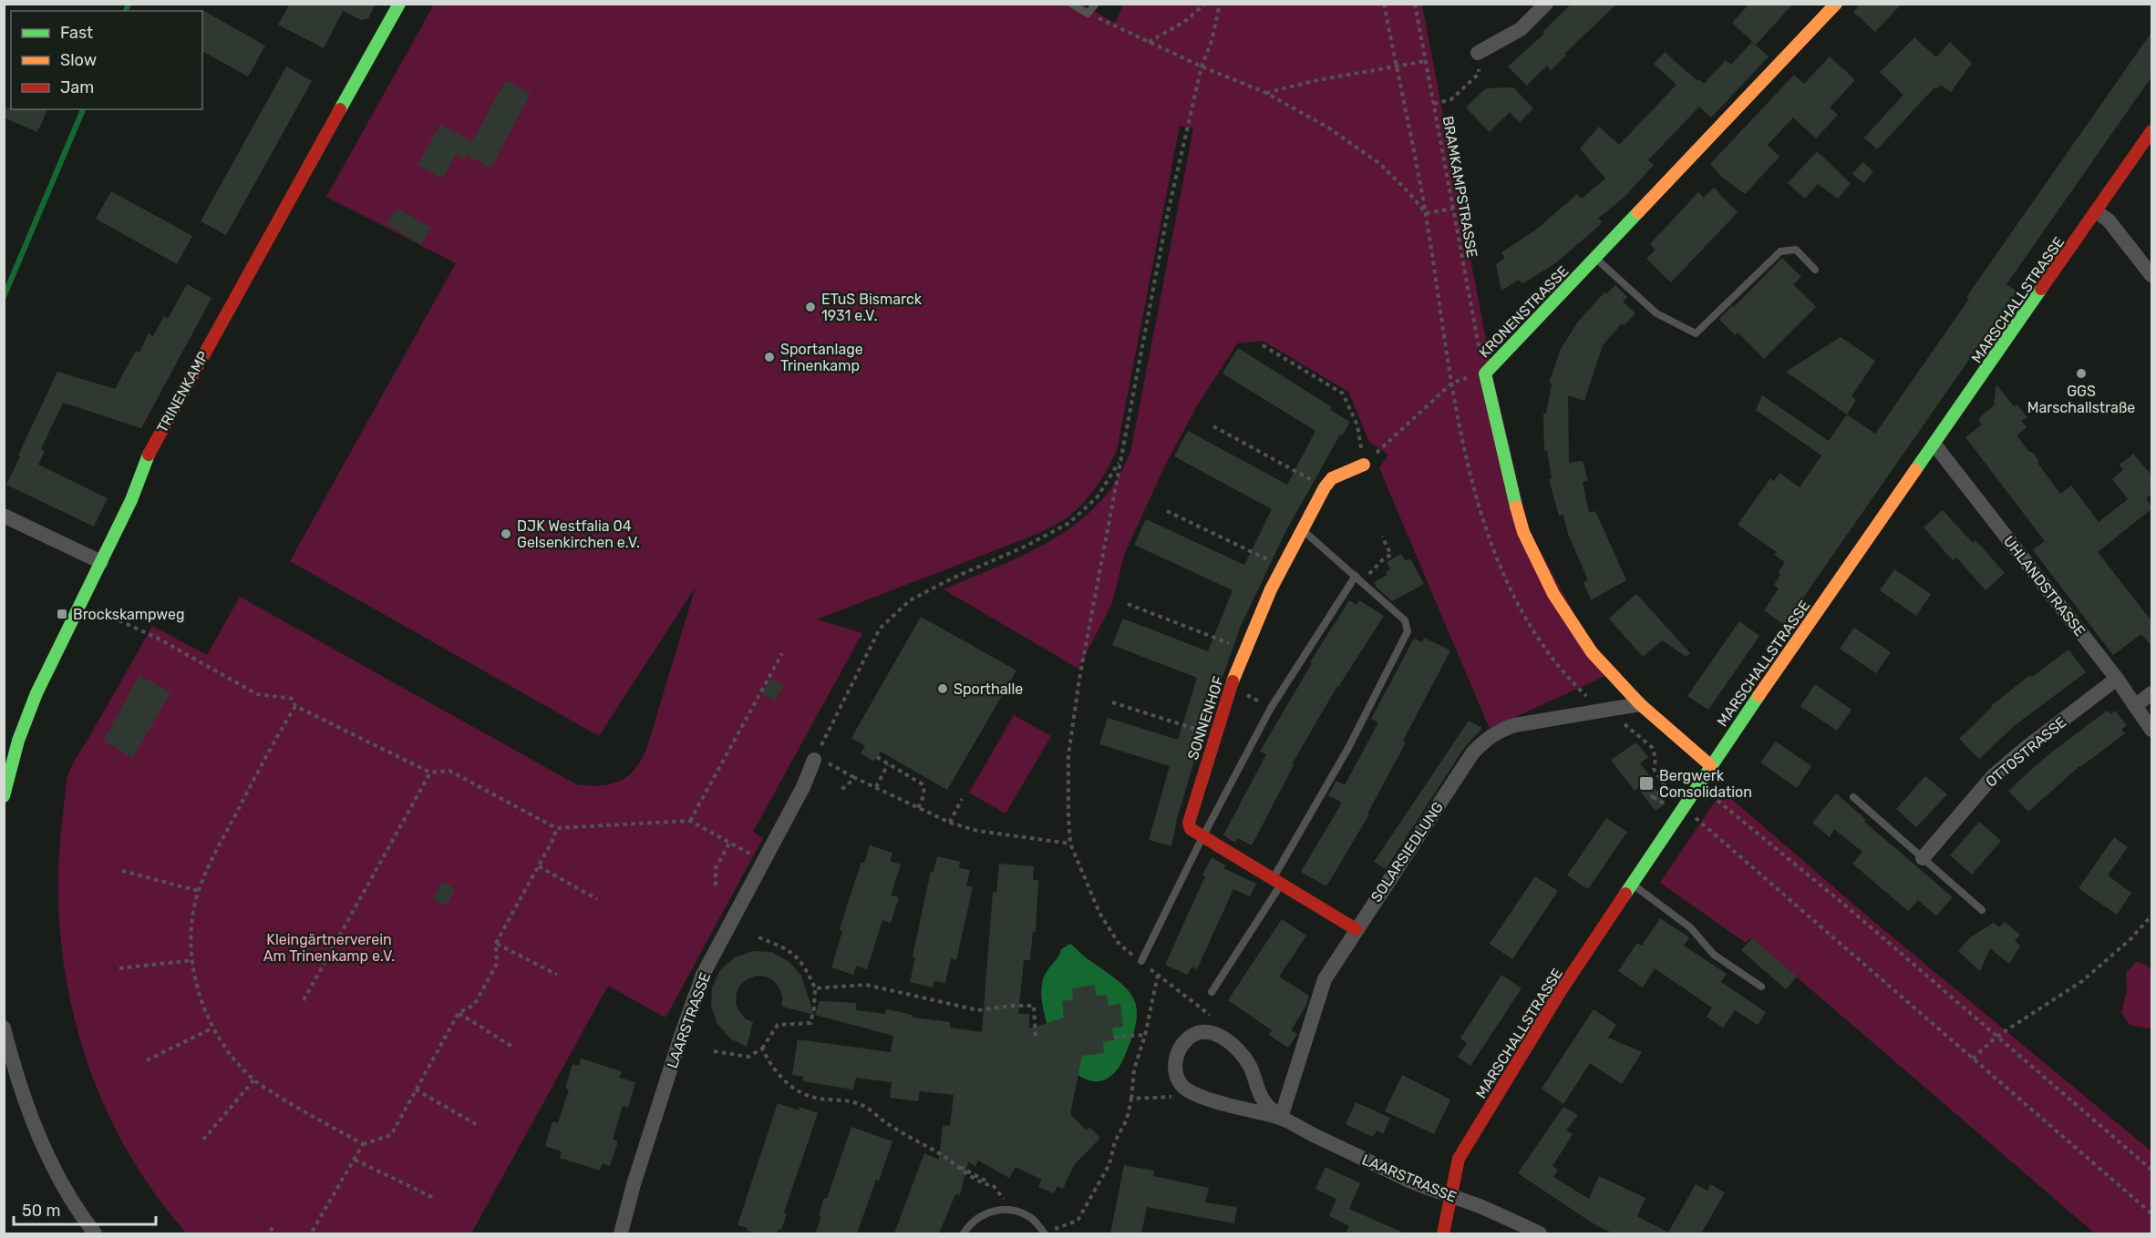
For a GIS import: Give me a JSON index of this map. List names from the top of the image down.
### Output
{
  "streets": {
    "street": [
      "MARSCHALLSTRASSE",
      "KRONENSTRASSE",
      "TRINENKAMP",
      "UHLANDSTRASSE",
      "SONNENHOF",
      "OTTOSTRASSE",
      "SOLARSIEDLUNG",
      "LAARSTRASSE"
    ],
    "path": ["BRAMKAMPSTRASSE"]
  },
  "crossings": [
    ["BRAMKAMPSTRASSE", "KRONENSTRASSE"],
    ["MARSCHALLSTRASSE", "KRONENSTRASSE"],
    ["MARSCHALLSTRASSE", "UHLANDSTRASSE"],
    ["MARSCHALLSTRASSE", "LAARSTRASSE"],
    ["KRONENSTRASSE", "SOLARSIEDLUNG"],
    ["UHLANDSTRASSE", "OTTOSTRASSE"],
    ["SONNENHOF", "SOLARSIEDLUNG"],
    ["SOLARSIEDLUNG", "LAARSTRASSE"]
  ],
  "parks": ["Kleingärtnerverein Am Trinenkamp e.V."],
  "places": {
    "other": [
      "ETuS Bismarck 1931 e.V.",
      "Sportanlage Trinenkamp",
      "GGS Marschallstraße",
      "DJK Westfalia 04 Gelsenkirchen e.V.",
      "Sporthalle"
    ],
    "transit": ["Brockskampweg", "Bergwerk Consolidation"]
  },
  "legend": ["Fast", "Slow", "Jam"],
  "scale_bar": "50 m"
}
